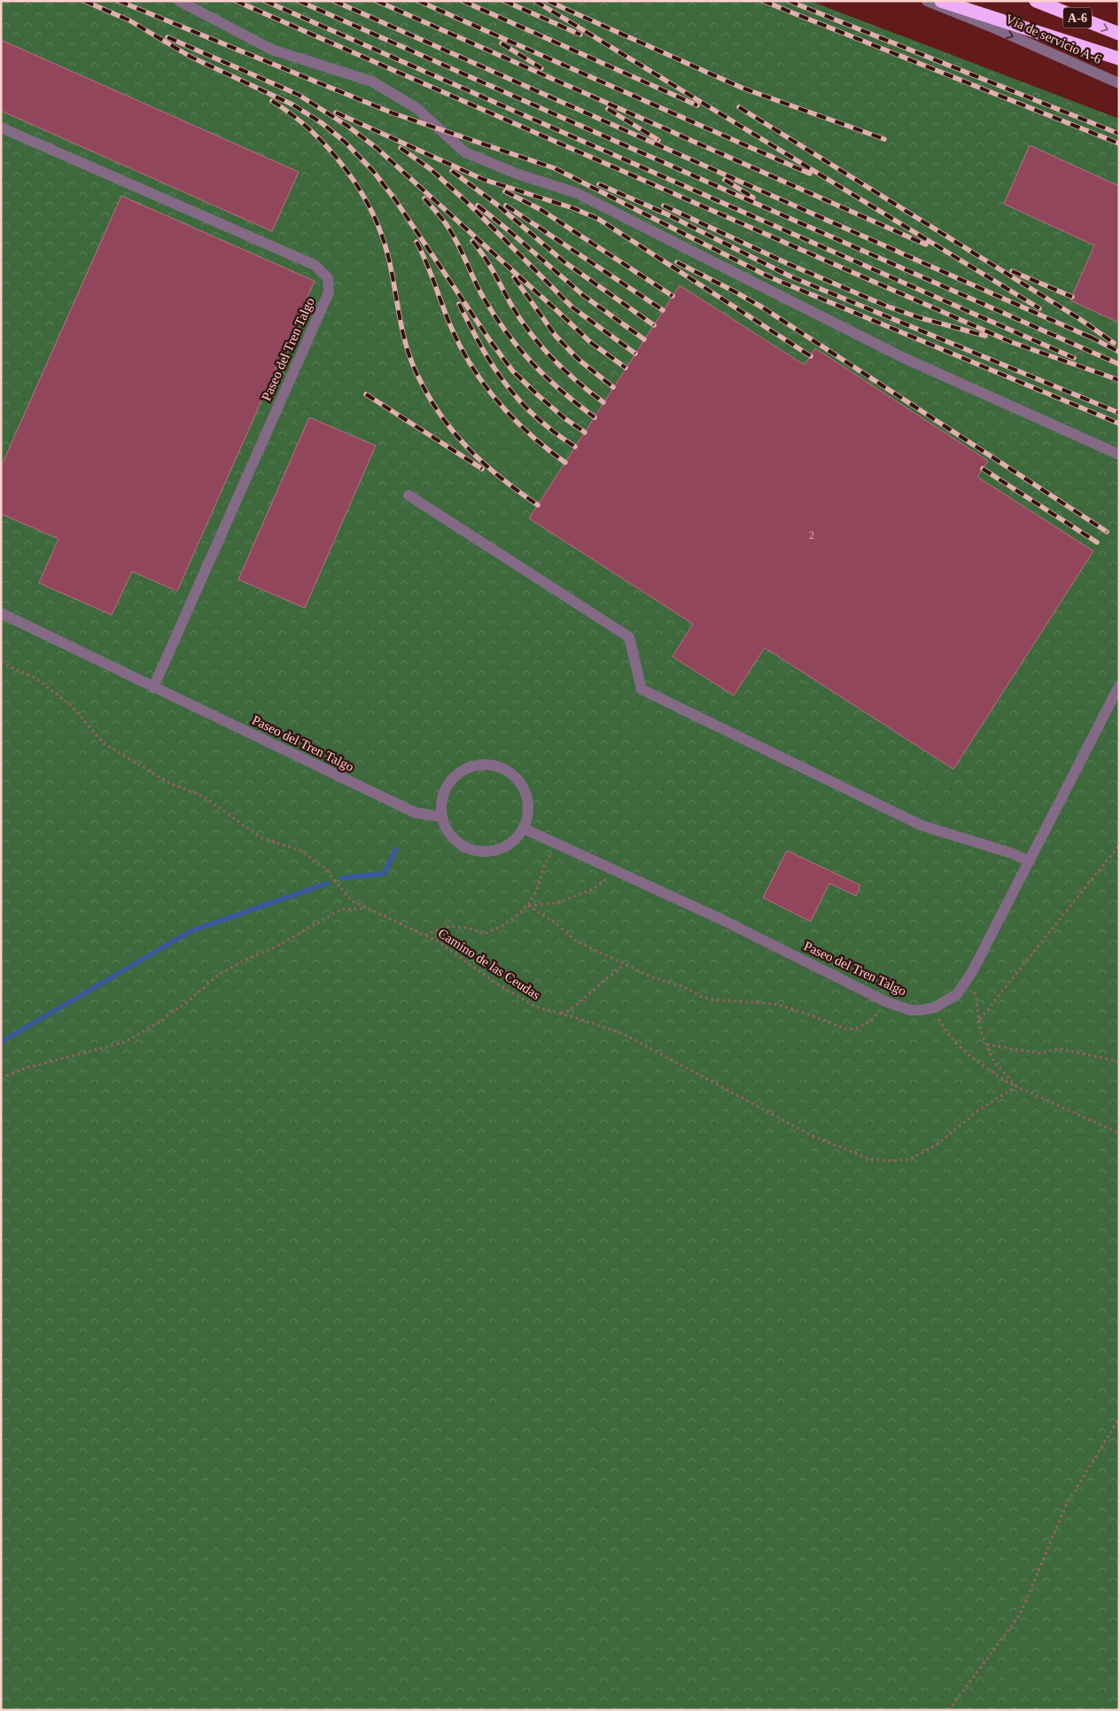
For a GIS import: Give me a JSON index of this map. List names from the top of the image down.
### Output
{
  "streets": {
    "highway": ["A-6"],
    "street": ["Vía de servicio A-6", "Paseo del Tren Talgo"],
    "path": ["Camino de las Ceudas"]
  },
  "one_way": ["Vía de servicio A-6"],
  "house_numbers": ["2"]
}
